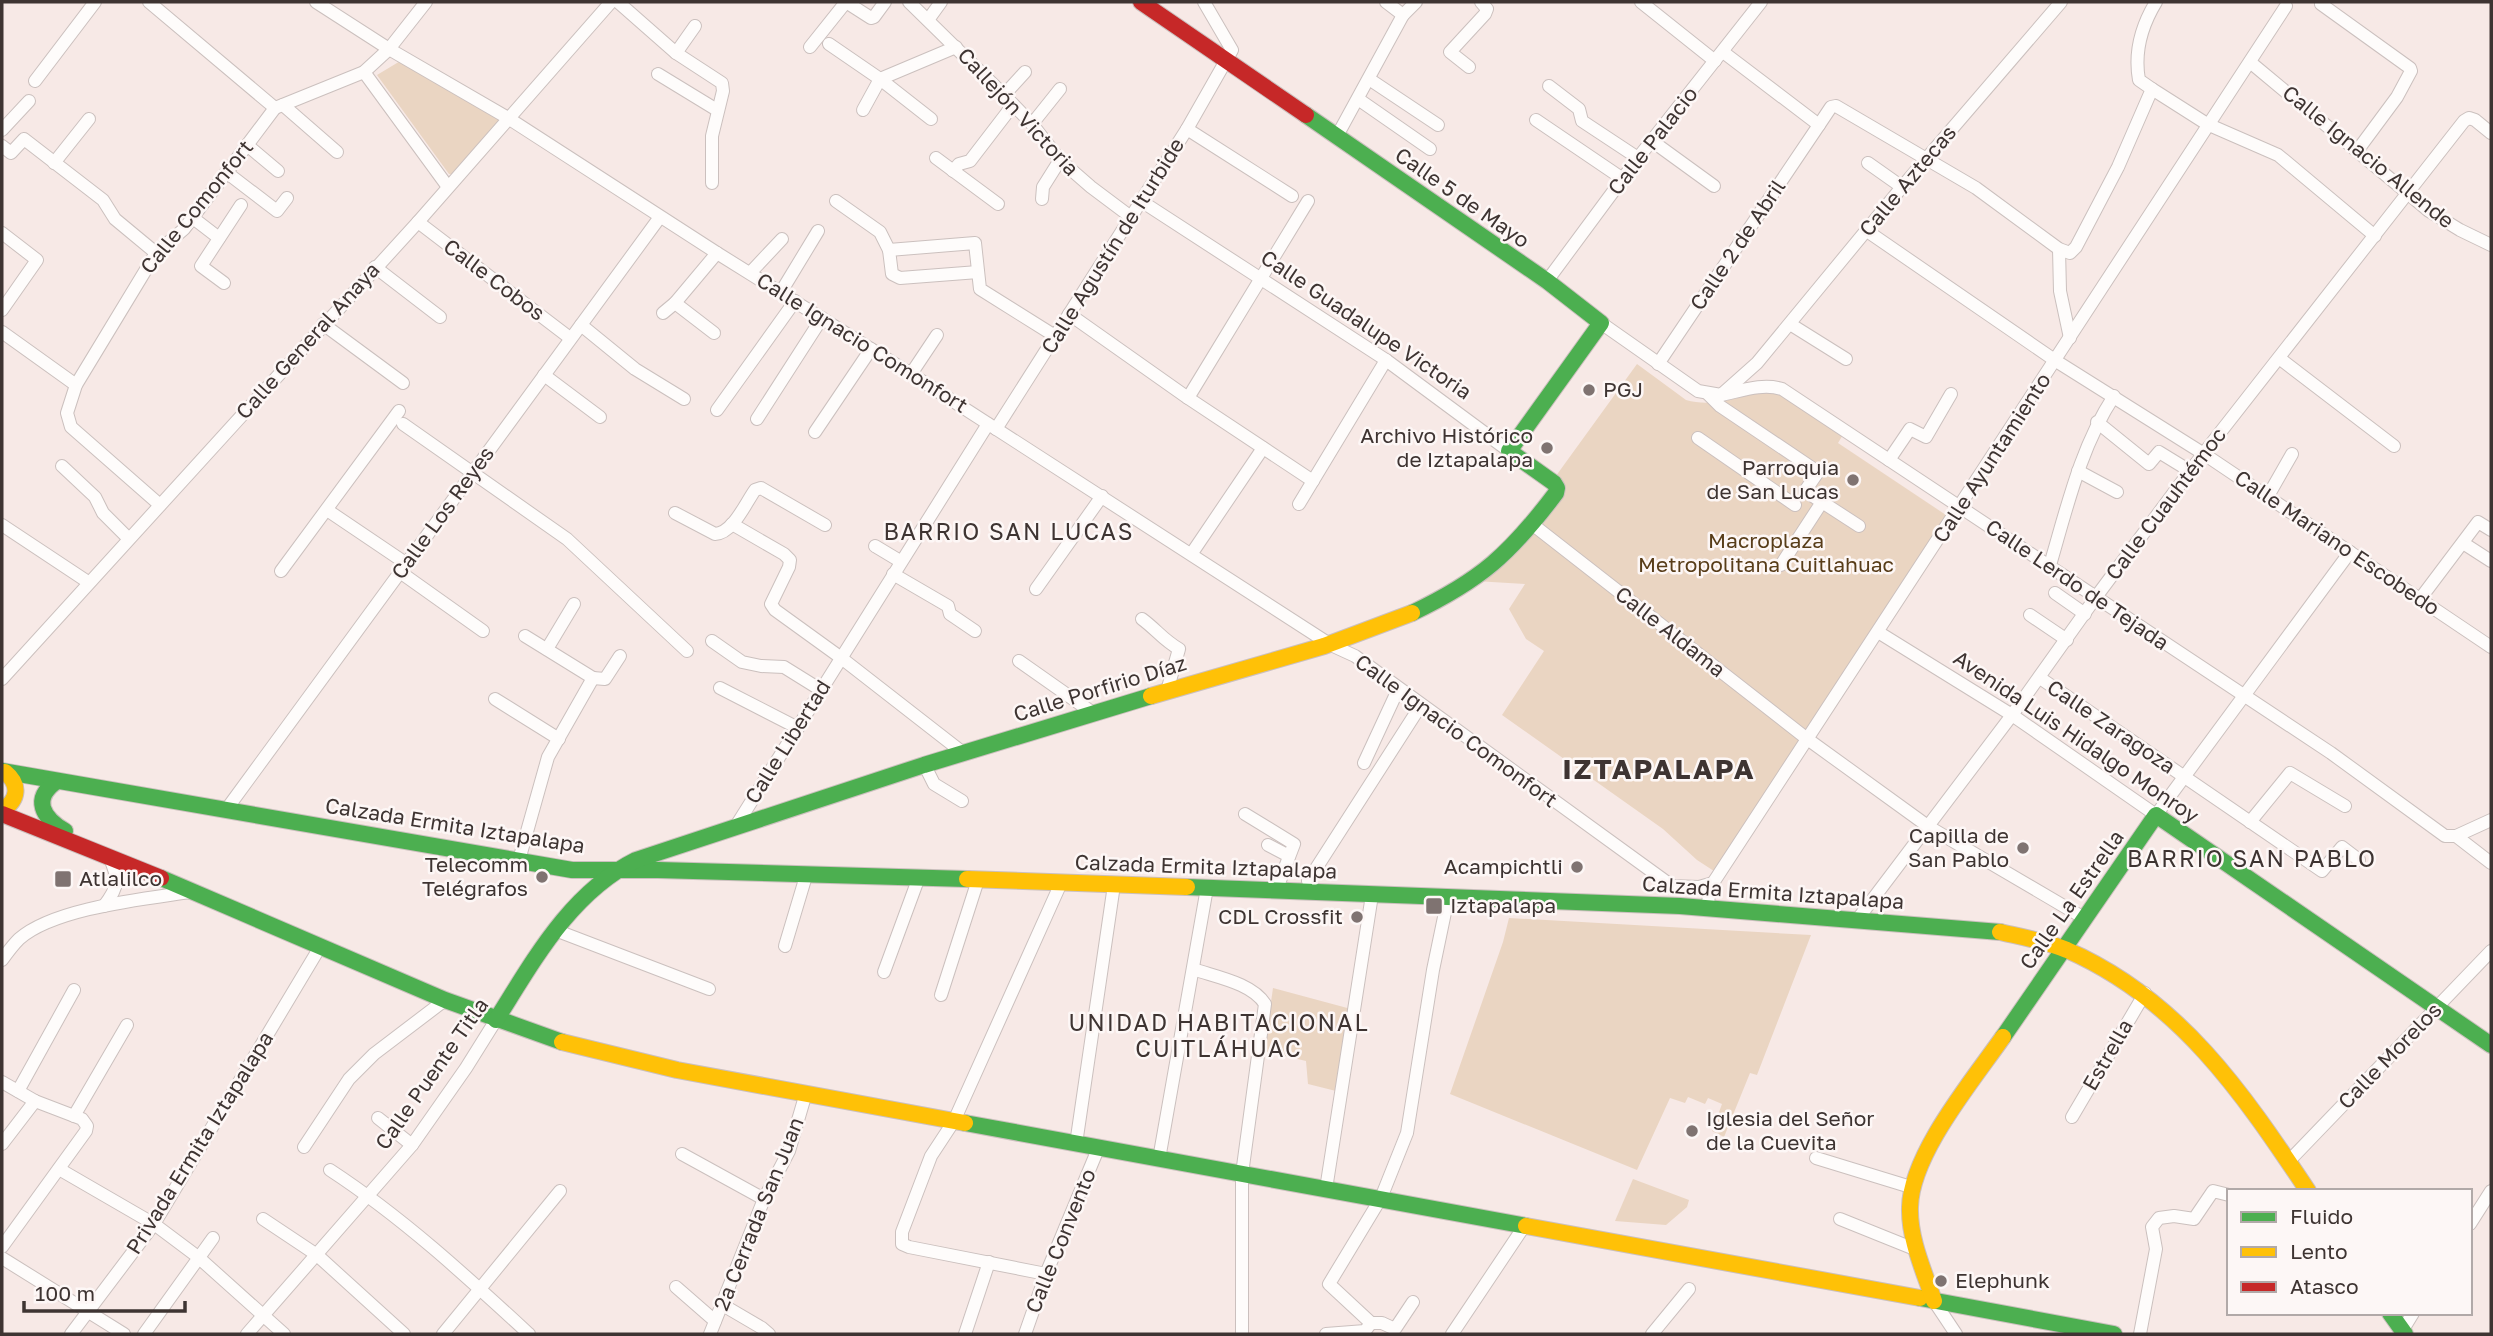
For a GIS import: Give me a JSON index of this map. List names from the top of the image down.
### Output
{
  "streets": {
    "main road": [
      "Calle 5 de Mayo",
      "Calle Guadalupe Victoria",
      "Calle Porfirio Díaz",
      "Avenida Luis Hidalgo Monroy",
      "Calzada Ermita Iztapalapa",
      "Calle La Estrella",
      "Calle Puente Titla"
    ],
    "street": [
      "Callejón Victoria",
      "Calle Palacio",
      "Calle Ignacio Allende",
      "Calle Aztecas",
      "Calle Comonfort",
      "Calle 2 de Abril",
      "Calle Agustín de Iturbide",
      "Calle Cobos",
      "Calle General Anaya",
      "Calle Ignacio Comonfort",
      "Calle Ayuntamiento",
      "Calle Cuauhtémoc",
      "Calle Los Reyes",
      "Calle Mariano Escobedo",
      "Calle Lerdo de Tejada",
      "Calle Aldama",
      "Calle Zaragoza",
      "Calle Libertad",
      "Estrella",
      "Calle Morelos",
      "Privada Ermita Iztapalapa",
      "2ª Cerrada San Juan",
      "Calle Convento"
    ]
  },
  "crossings": [
    ["Callejón Victoria", "Calle Agustín de Iturbide"],
    ["Calle Palacio", "Calle 5 de Mayo"],
    ["Calle Ignacio Allende", "Calle Ayuntamiento"],
    ["Calle Ignacio Allende", "Calle Cuauhtémoc"],
    ["Calle Aztecas", "Calle 5 de Mayo"],
    ["Calle Aztecas", "Calle Mariano Escobedo"],
    ["Calle Aztecas", "Calle Lerdo de Tejada"],
    ["Calle 5 de Mayo", "Calle 2 de Abril"],
    ["Calle 5 de Mayo", "Calle Agustín de Iturbide"],
    ["Calle 5 de Mayo", "Calle Lerdo de Tejada"],
    ["Calle Comonfort", "Calle General Anaya"],
    ["Calle Agustín de Iturbide", "Calle Guadalupe Victoria"],
    ["Calle Agustín de Iturbide", "Calle Ignacio Comonfort"],
    ["Calle Agustín de Iturbide", "Calle Libertad"],
    ["Calle Cobos", "Calle General Anaya"],
    ["Calle Cobos", "Calle Los Reyes"],
    ["Calle Guadalupe Victoria", "Calle Porfirio Díaz"],
    ["Calle General Anaya", "Calle Ignacio Comonfort"],
    ["Calle Ignacio Comonfort", "Calle Ayuntamiento"],
    ["Calle Ignacio Comonfort", "Calle Los Reyes"],
    ["Calle Ignacio Comonfort", "Calle Porfirio Díaz"],
    ["Calle Ignacio Comonfort", "Calle Libertad"],
    ["Calle Ignacio Comonfort", "Calzada Ermita Iztapalapa"],
    ["Calle Ayuntamiento", "Calle Mariano Escobedo"],
    ["Calle Ayuntamiento", "Calle Lerdo de Tejada"],
    ["Calle Ayuntamiento", "Calle Aldama"],
    ["Calle Ayuntamiento", "Avenida Luis Hidalgo Monroy"],
    ["Calle Cuauhtémoc", "Calle Mariano Escobedo"],
    ["Calle Cuauhtémoc", "Calle Lerdo de Tejada"],
    ["Calle Cuauhtémoc", "Calle Aldama"],
    ["Calle Cuauhtémoc", "Calle Zaragoza"],
    ["Calle Cuauhtémoc", "Avenida Luis Hidalgo Monroy"],
    ["Calle Cuauhtémoc", "Calzada Ermita Iztapalapa"],
    ["Calle Los Reyes", "Calzada Ermita Iztapalapa"],
    ["Calle Mariano Escobedo", "Calle La Estrella"],
    ["Calle Lerdo de Tejada", "Calle La Estrella"],
    ["Calle Aldama", "Calle Porfirio Díaz"],
    ["Calle Aldama", "Calle La Estrella"],
    ["Calle Porfirio Díaz", "Calle Libertad"],
    ["Calle Porfirio Díaz", "Calzada Ermita Iztapalapa"],
    ["Calle Porfirio Díaz", "Calle Puente Titla"],
    ["Calle Zaragoza", "Calle La Estrella"],
    ["Avenida Luis Hidalgo Monroy", "Calle La Estrella"],
    ["Avenida Luis Hidalgo Monroy", "Calle Morelos"],
    ["Calzada Ermita Iztapalapa", "Calle La Estrella"],
    ["Calzada Ermita Iztapalapa", "Estrella"],
    ["Calzada Ermita Iztapalapa", "Calle Morelos"],
    ["Calzada Ermita Iztapalapa", "Calle Puente Titla"]
  ],
  "districts": [
    "BARRIO SAN LUCAS",
    "IZTAPALAPA",
    "BARRIO SAN PABLO",
    "UNIDAD HABITACIONAL CUITLÁHUAC"
  ],
  "parks": ["Macroplaza Metropolitana Cuitlahuac"],
  "places": {
    "other": [
      "PGJ",
      "Archivo Histórico de Iztapalapa",
      "Parroquia de San Lucas",
      "Capilla de San Pablo",
      "Acampichtli",
      "Telecomm Telégrafos",
      "CDL Crossfit",
      "Iglesia del Señor de la Cuevita",
      "Elephunk"
    ],
    "transit": ["Atlalilco", "Iztapalapa"]
  },
  "legend": ["Fluido", "Lento", "Atasco"],
  "scale_bar": "100 m"
}
